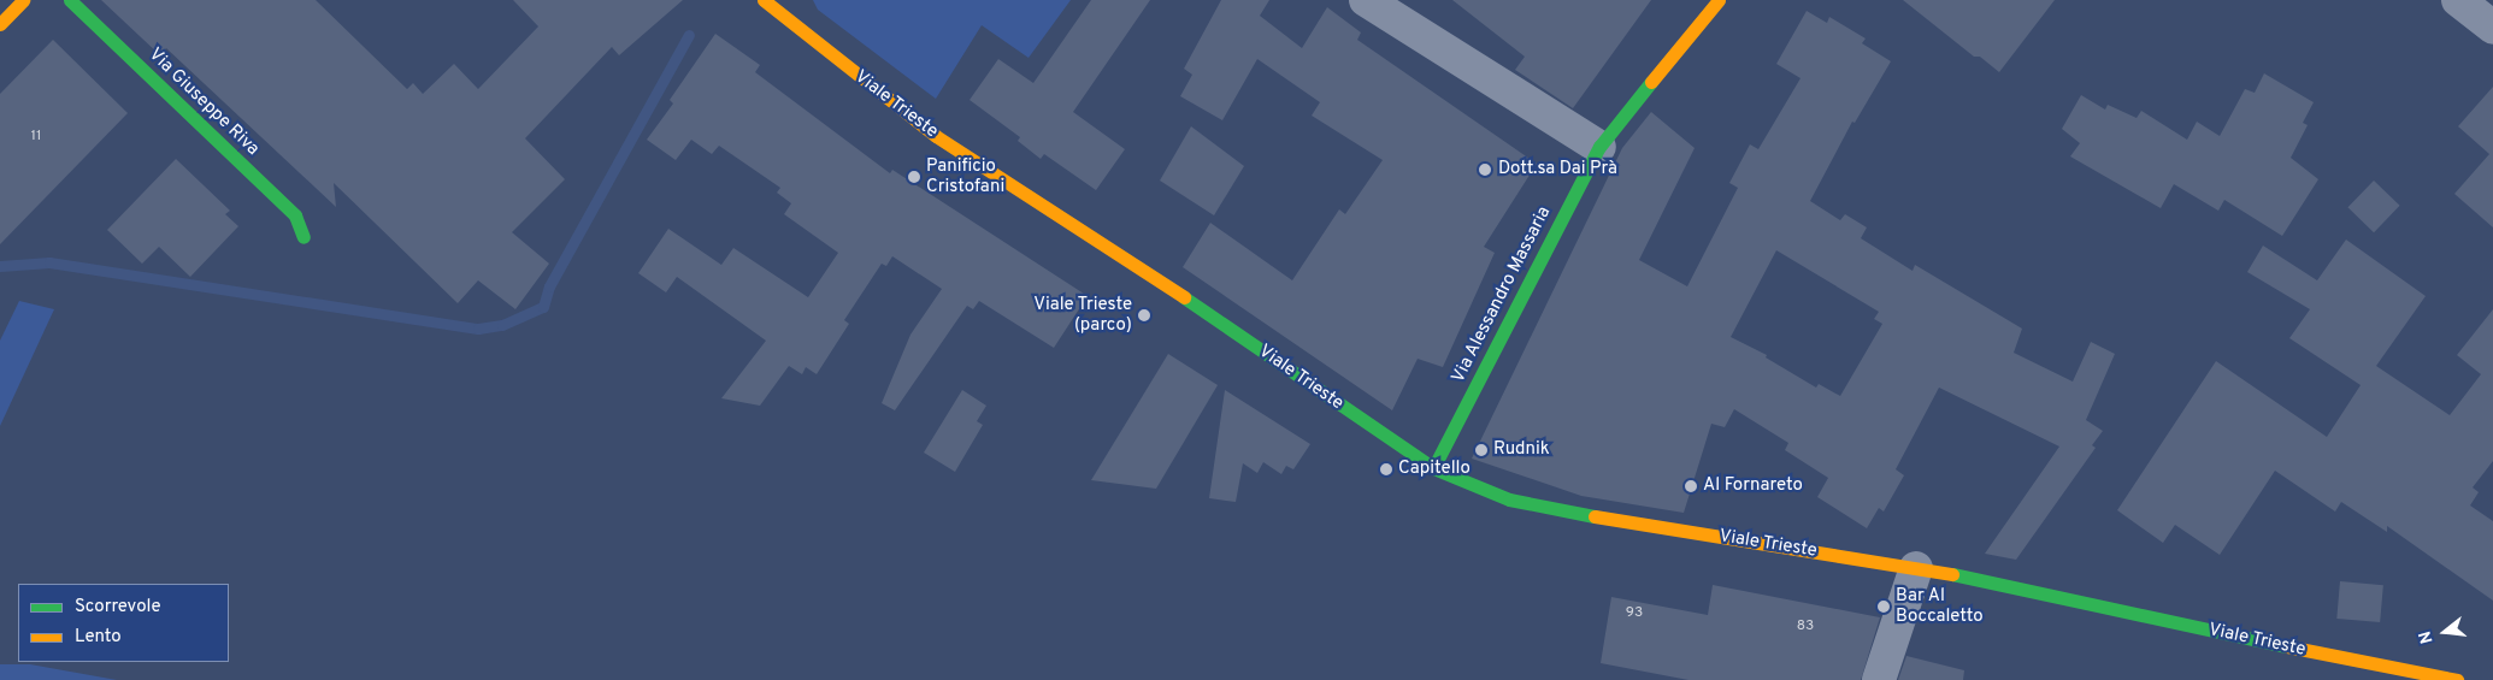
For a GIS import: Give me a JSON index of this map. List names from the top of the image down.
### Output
{
  "streets": {
    "main road": ["Via Giuseppe Riva", "Viale Trieste", "Via Alessandro Massaria"]
  },
  "crossings": [
    ["Viale Trieste", "Via Alessandro Massaria"]
  ],
  "places": [
    "Dott.sa Dai Prà",
    "Panificio Cristofani",
    "Viale Trieste (parco)",
    "Rudnik",
    "Capitello",
    "Al Fornareto",
    "Bar Al Boccaletto"
  ],
  "house_numbers": ["11", "93", "83"],
  "legend": ["Scorrevole", "Lento"],
  "north": "left"
}
